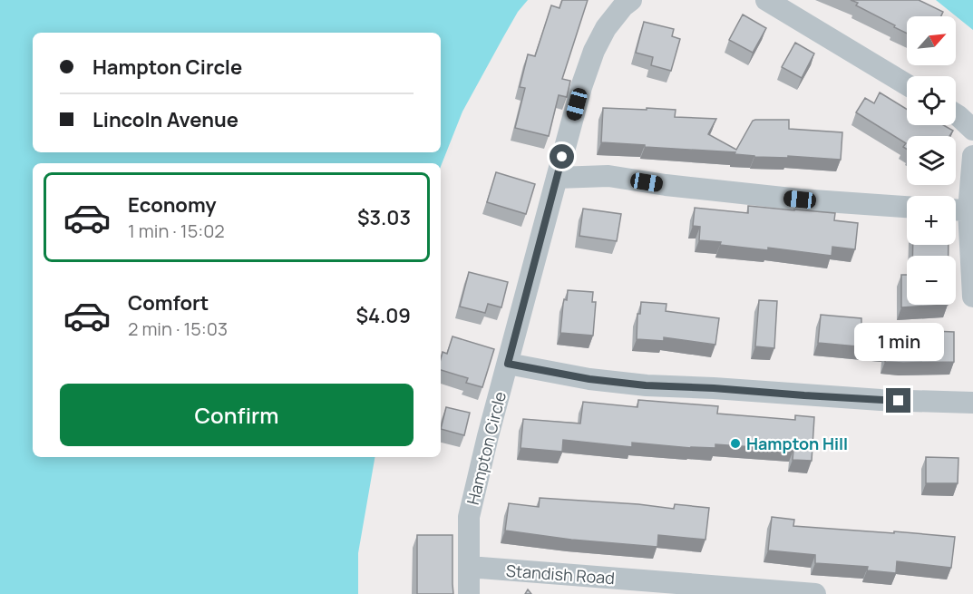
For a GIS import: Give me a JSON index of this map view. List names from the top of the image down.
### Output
{
  "streets": {
    "street": ["Hampton Circle", "Standish Road"]
  },
  "crossings": [
    ["Hampton Circle", "Standish Road"]
  ],
  "places": ["Hampton Hill"],
  "north": "top right",
  "page": {
    "map_buttons": ["+", "−"],
    "banner": ["Hampton Circle", "Lincoln Avenue"],
    "list": [
      {
        "name": "Economy",
        "note": "1 min · 15:02",
        "value": "$3.03"
      },
      {
        "name": "Comfort",
        "note": "2 min · 15:03",
        "value": "$4.09"
      }
    ],
    "bubble": "1 min",
    "buttons": "Confirm"
  }
}
